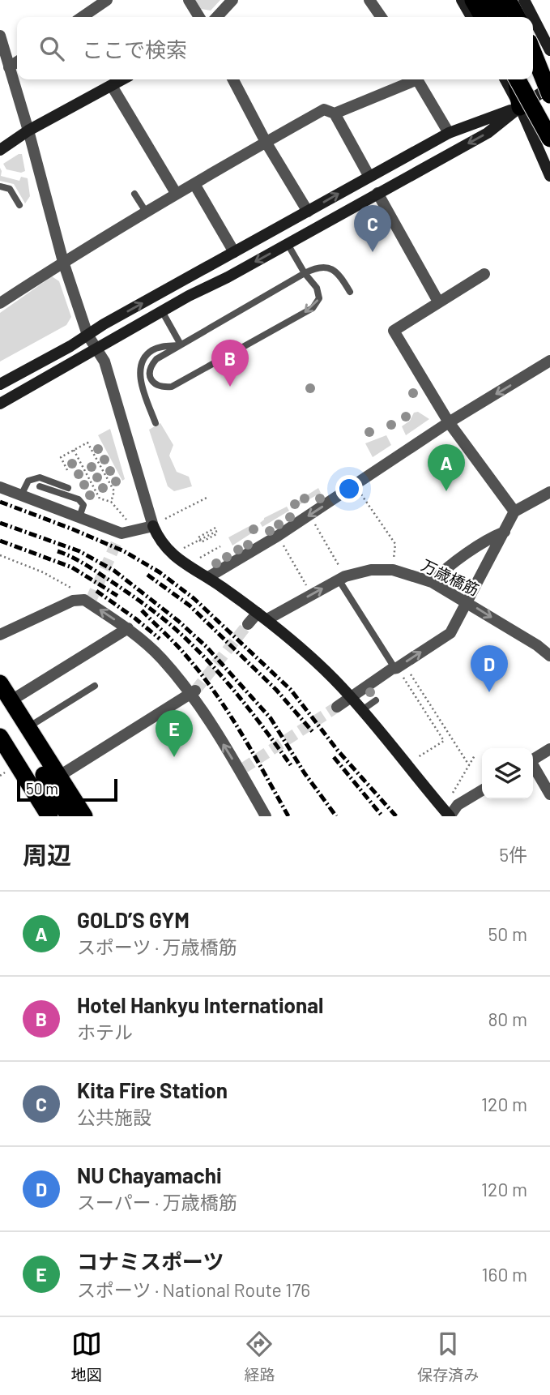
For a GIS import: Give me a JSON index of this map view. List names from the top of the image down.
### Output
{
  "streets": {
    "street": ["万歳橋筋"]
  },
  "one_way": ["万歳橋筋"],
  "scale_bar": "50 m",
  "page": {
    "search": "ここで検索",
    "pins": [
      "C",
      "B",
      "A",
      "D",
      "E"
    ],
    "scale": "50 m",
    "heading": ["周辺", "5件"],
    "list": [
      {
        "mark": "A",
        "name": "GOLD’S GYM",
        "note": "スポーツ · 万歳橋筋",
        "value": "50 m"
      },
      {
        "mark": "B",
        "name": "Hotel Hankyu International",
        "note": "ホテル",
        "value": "80 m"
      },
      {
        "mark": "C",
        "name": "Kita Fire Station",
        "note": "公共施設",
        "value": "120 m"
      },
      {
        "mark": "D",
        "name": "NU Chayamachi",
        "note": "スーパー · 万歳橋筋",
        "value": "120 m"
      },
      {
        "mark": "E",
        "name": "コナミスポーツ",
        "note": "スポーツ · National Route 176",
        "value": "160 m"
      }
    ],
    "nav": ["地図", "経路", "保存済み"]
  }
}
